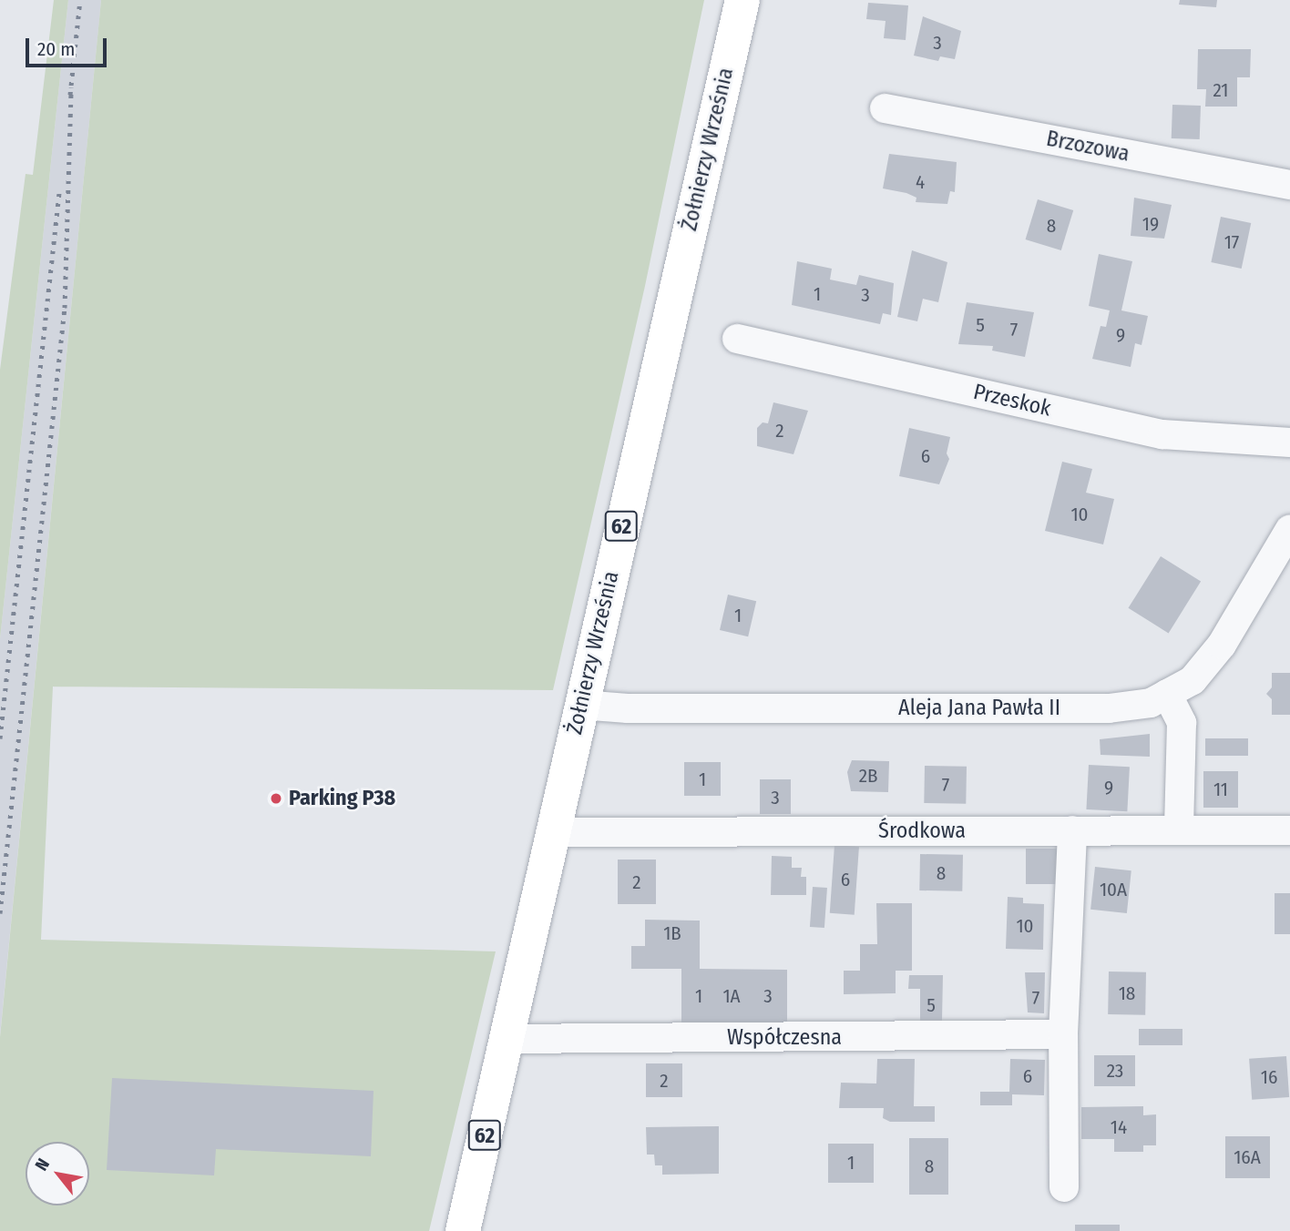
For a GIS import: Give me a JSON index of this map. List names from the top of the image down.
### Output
{
  "streets": {
    "main road": ["Żołnierzy Września", "62"],
    "street": [
      "Brzozowa",
      "Przeskok",
      "Aleja Jana Pawła II",
      "Środkowa",
      "Współczesna"
    ]
  },
  "crossings": [
    ["Żołnierzy Września", "Aleja Jana Pawła II"],
    ["Żołnierzy Września", "Środkowa"],
    ["Żołnierzy Września", "Współczesna"]
  ],
  "places": ["Parking P38"],
  "house_numbers": [
    "3",
    "21",
    "4",
    "19",
    "8",
    "17",
    "1",
    "3",
    "5",
    "7",
    "9",
    "2",
    "6",
    "10",
    "1",
    "2B",
    "1",
    "7",
    "9",
    "11",
    "3",
    "8",
    "6",
    "2",
    "10A",
    "10",
    "1B",
    "18",
    "1",
    "1A",
    "3",
    "7",
    "5",
    "23",
    "6",
    "16",
    "2",
    "14",
    "16A",
    "1",
    "8"
  ],
  "scale_bar": "20 m",
  "north": "top left"
}
